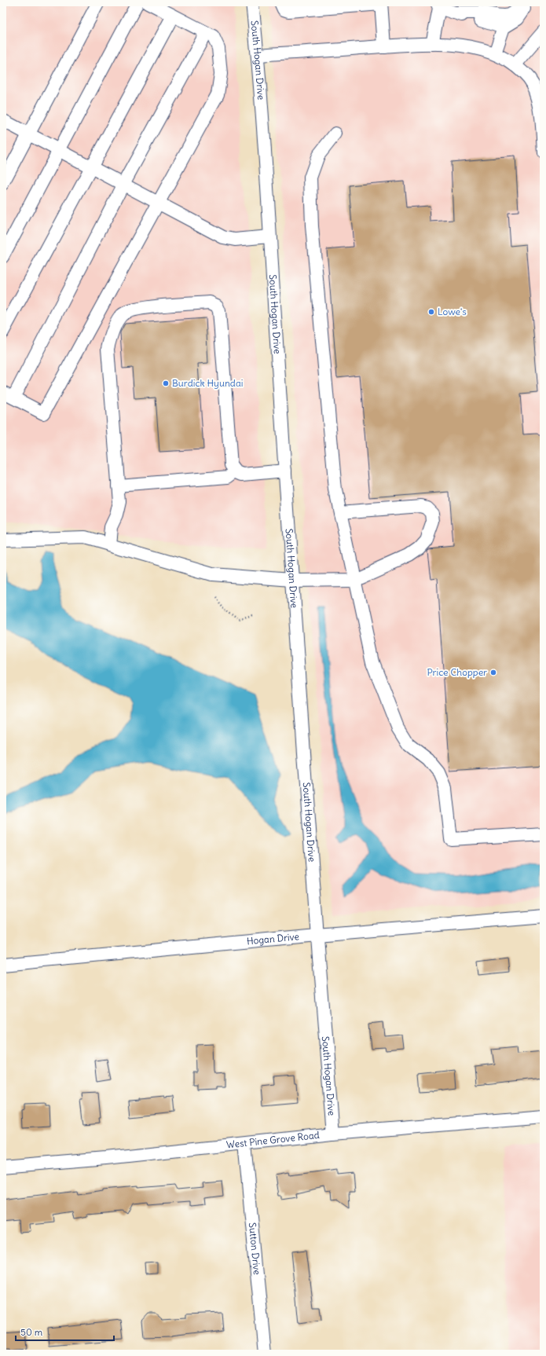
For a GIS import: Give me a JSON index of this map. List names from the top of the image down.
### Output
{
  "streets": {
    "street": [
      "South Hogan Drive",
      "Hogan Drive",
      "West Pine Grove Road",
      "Sutton Drive"
    ]
  },
  "crossings": [
    ["South Hogan Drive", "Hogan Drive"],
    ["South Hogan Drive", "West Pine Grove Road"],
    ["West Pine Grove Road", "Sutton Drive"]
  ],
  "places": ["Lowe's", "Burdick Hyundai", "Price Chopper"],
  "scale_bar": "50 m"
}
